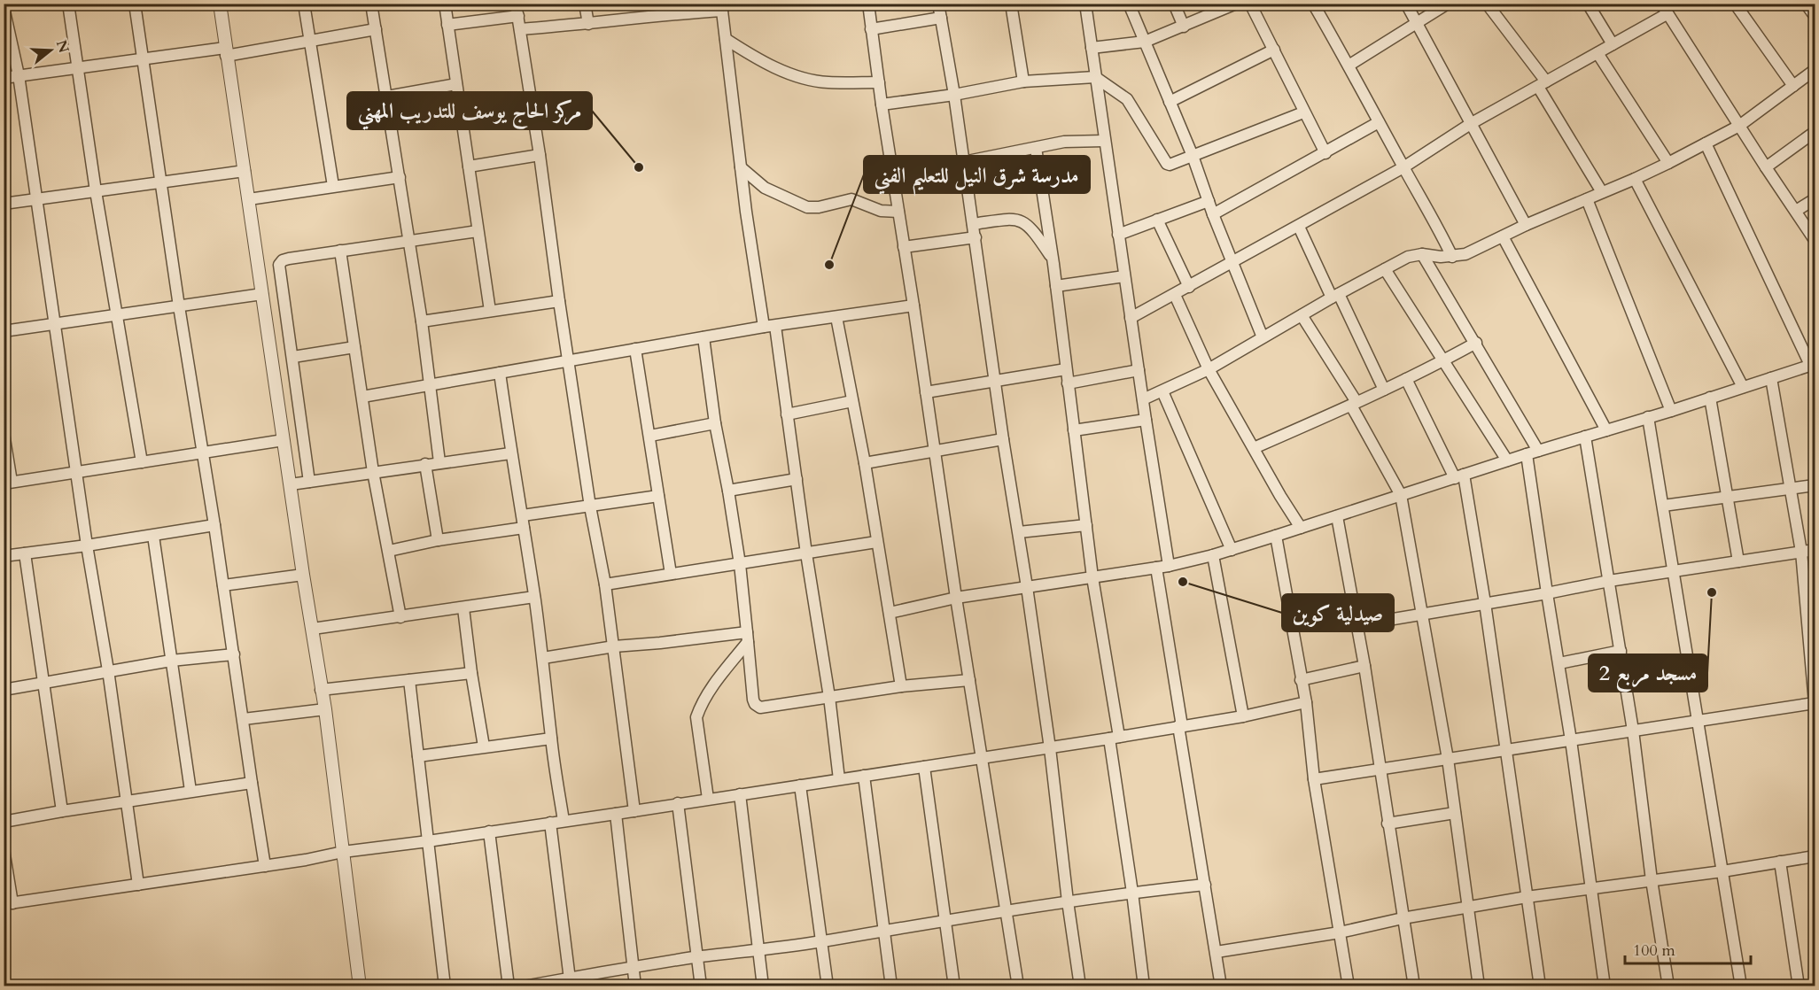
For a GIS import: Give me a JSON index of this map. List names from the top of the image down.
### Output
{
  "places": [
    "مركز الحاج يوسف للتدريب المهني",
    "مدرسة شرق النيل للتعليم الفني",
    "صيدلية كوين",
    "مسجد مربع 2"
  ],
  "scale_bar": "100 m",
  "north": "right"
}
